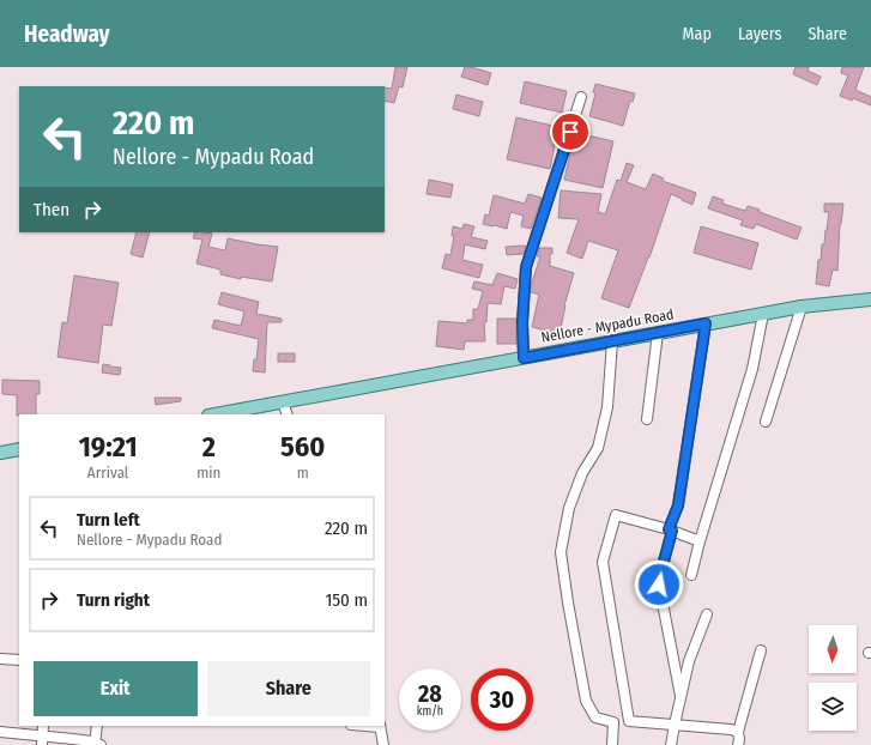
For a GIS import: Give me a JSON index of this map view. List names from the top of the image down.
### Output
{
  "streets": {
    "main road": ["Nellore - Mypadu Road"]
  },
  "north": "bottom",
  "page": {
    "header": "Headway",
    "nav": ["Map", "Layers", "Share"],
    "turn": ["220 m", "Nellore - Mypadu Road"],
    "then": "Then",
    "eta": [
      "19:21",
      "Arrival",
      "2",
      "min",
      "560",
      "m"
    ],
    "list": [
      {
        "name": "Turn left",
        "note": "Nellore - Mypadu Road",
        "value": "220 m"
      },
      {
        "name": "Turn right",
        "value": "150 m"
      }
    ],
    "buttons": ["Exit", "Share"],
    "speed": "28 km/h",
    "limit": "30"
  }
}
